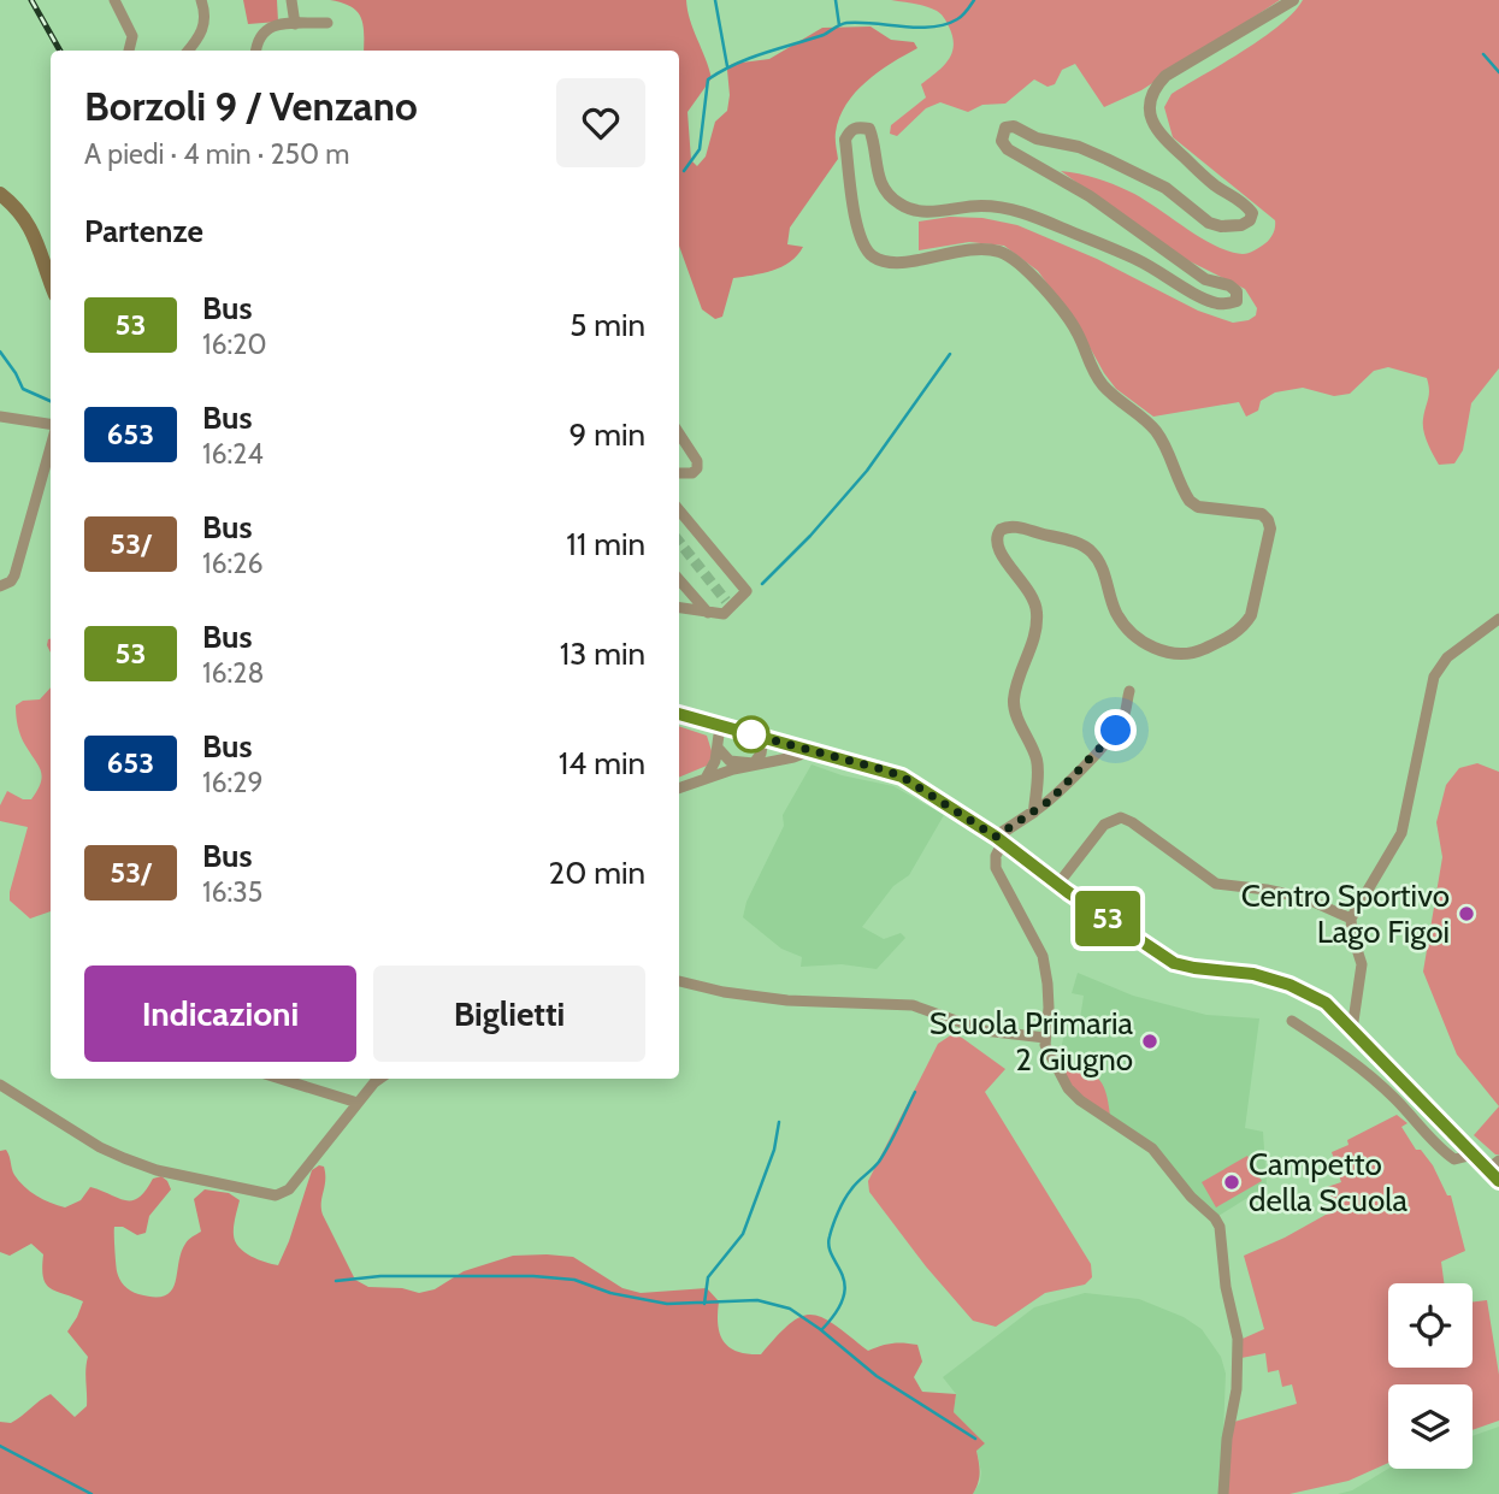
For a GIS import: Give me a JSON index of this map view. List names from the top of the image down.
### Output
{
  "places": ["Centro Sportivo Lago Figoi", "Scuola Primaria 2 Giugno", "Campetto della Scuola"],
  "lines": ["bus line 53"],
  "page": {
    "on_map": "53",
    "heading": [
      ["Borzoli 9 / Venzano", "A piedi · 4 min · 250 m"],
      "Partenze"
    ],
    "list": [
      {
        "mark": "53",
        "name": "Bus",
        "note": "16:20",
        "value": "5 min"
      },
      {
        "mark": "653",
        "name": "Bus",
        "note": "16:24",
        "value": "9 min"
      },
      {
        "mark": "53/",
        "name": "Bus",
        "note": "16:26",
        "value": "11 min"
      },
      {
        "mark": "53",
        "name": "Bus",
        "note": "16:28",
        "value": "13 min"
      },
      {
        "mark": "653",
        "name": "Bus",
        "note": "16:29",
        "value": "14 min"
      },
      {
        "mark": "53/",
        "name": "Bus",
        "note": "16:35",
        "value": "20 min"
      }
    ],
    "buttons": ["Indicazioni", "Biglietti"]
  }
}
